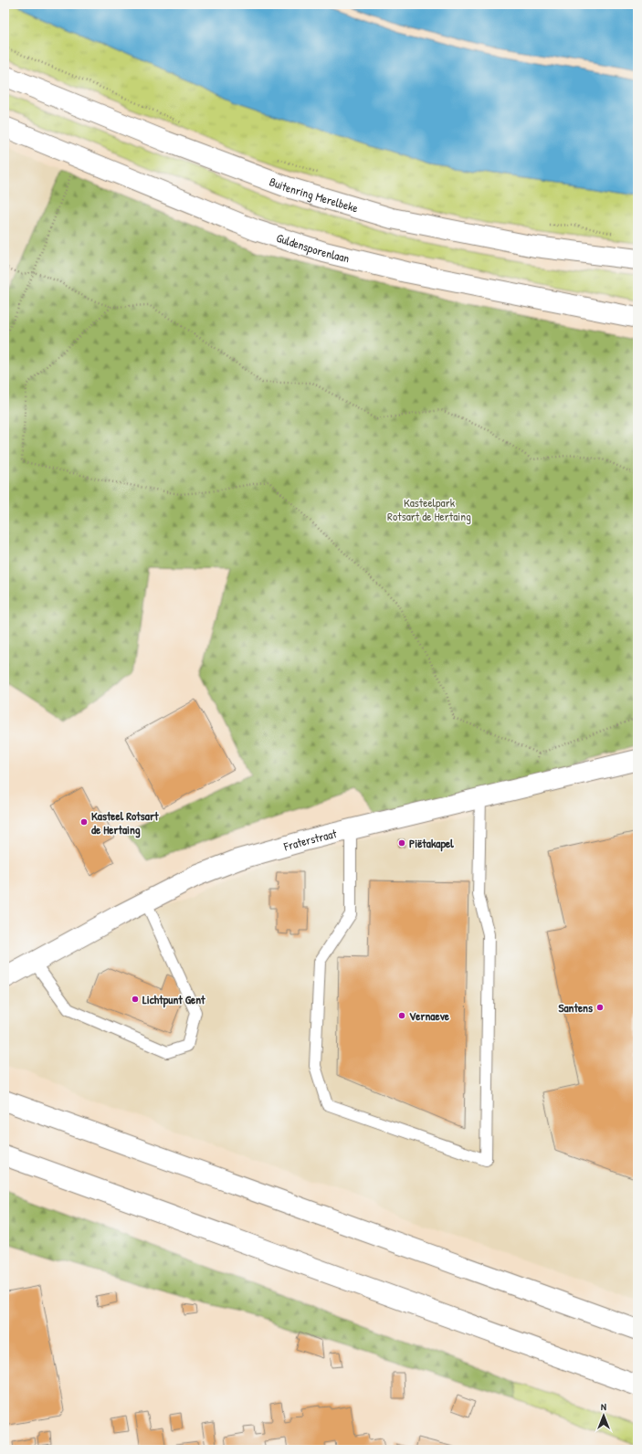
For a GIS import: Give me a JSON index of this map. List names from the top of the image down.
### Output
{
  "streets": {
    "main road": ["Buitenring Merelbeke", "Guldensporenlaan", "Fraterstraat"]
  },
  "parks": ["Kasteelpark Rotsart de Hertaing"],
  "places": [
    "Kasteel Rotsart de Hertaing",
    "Piëtakapel",
    "Lichtpunt Gent",
    "Santens",
    "Vernaeve"
  ],
  "north": "top"
}
